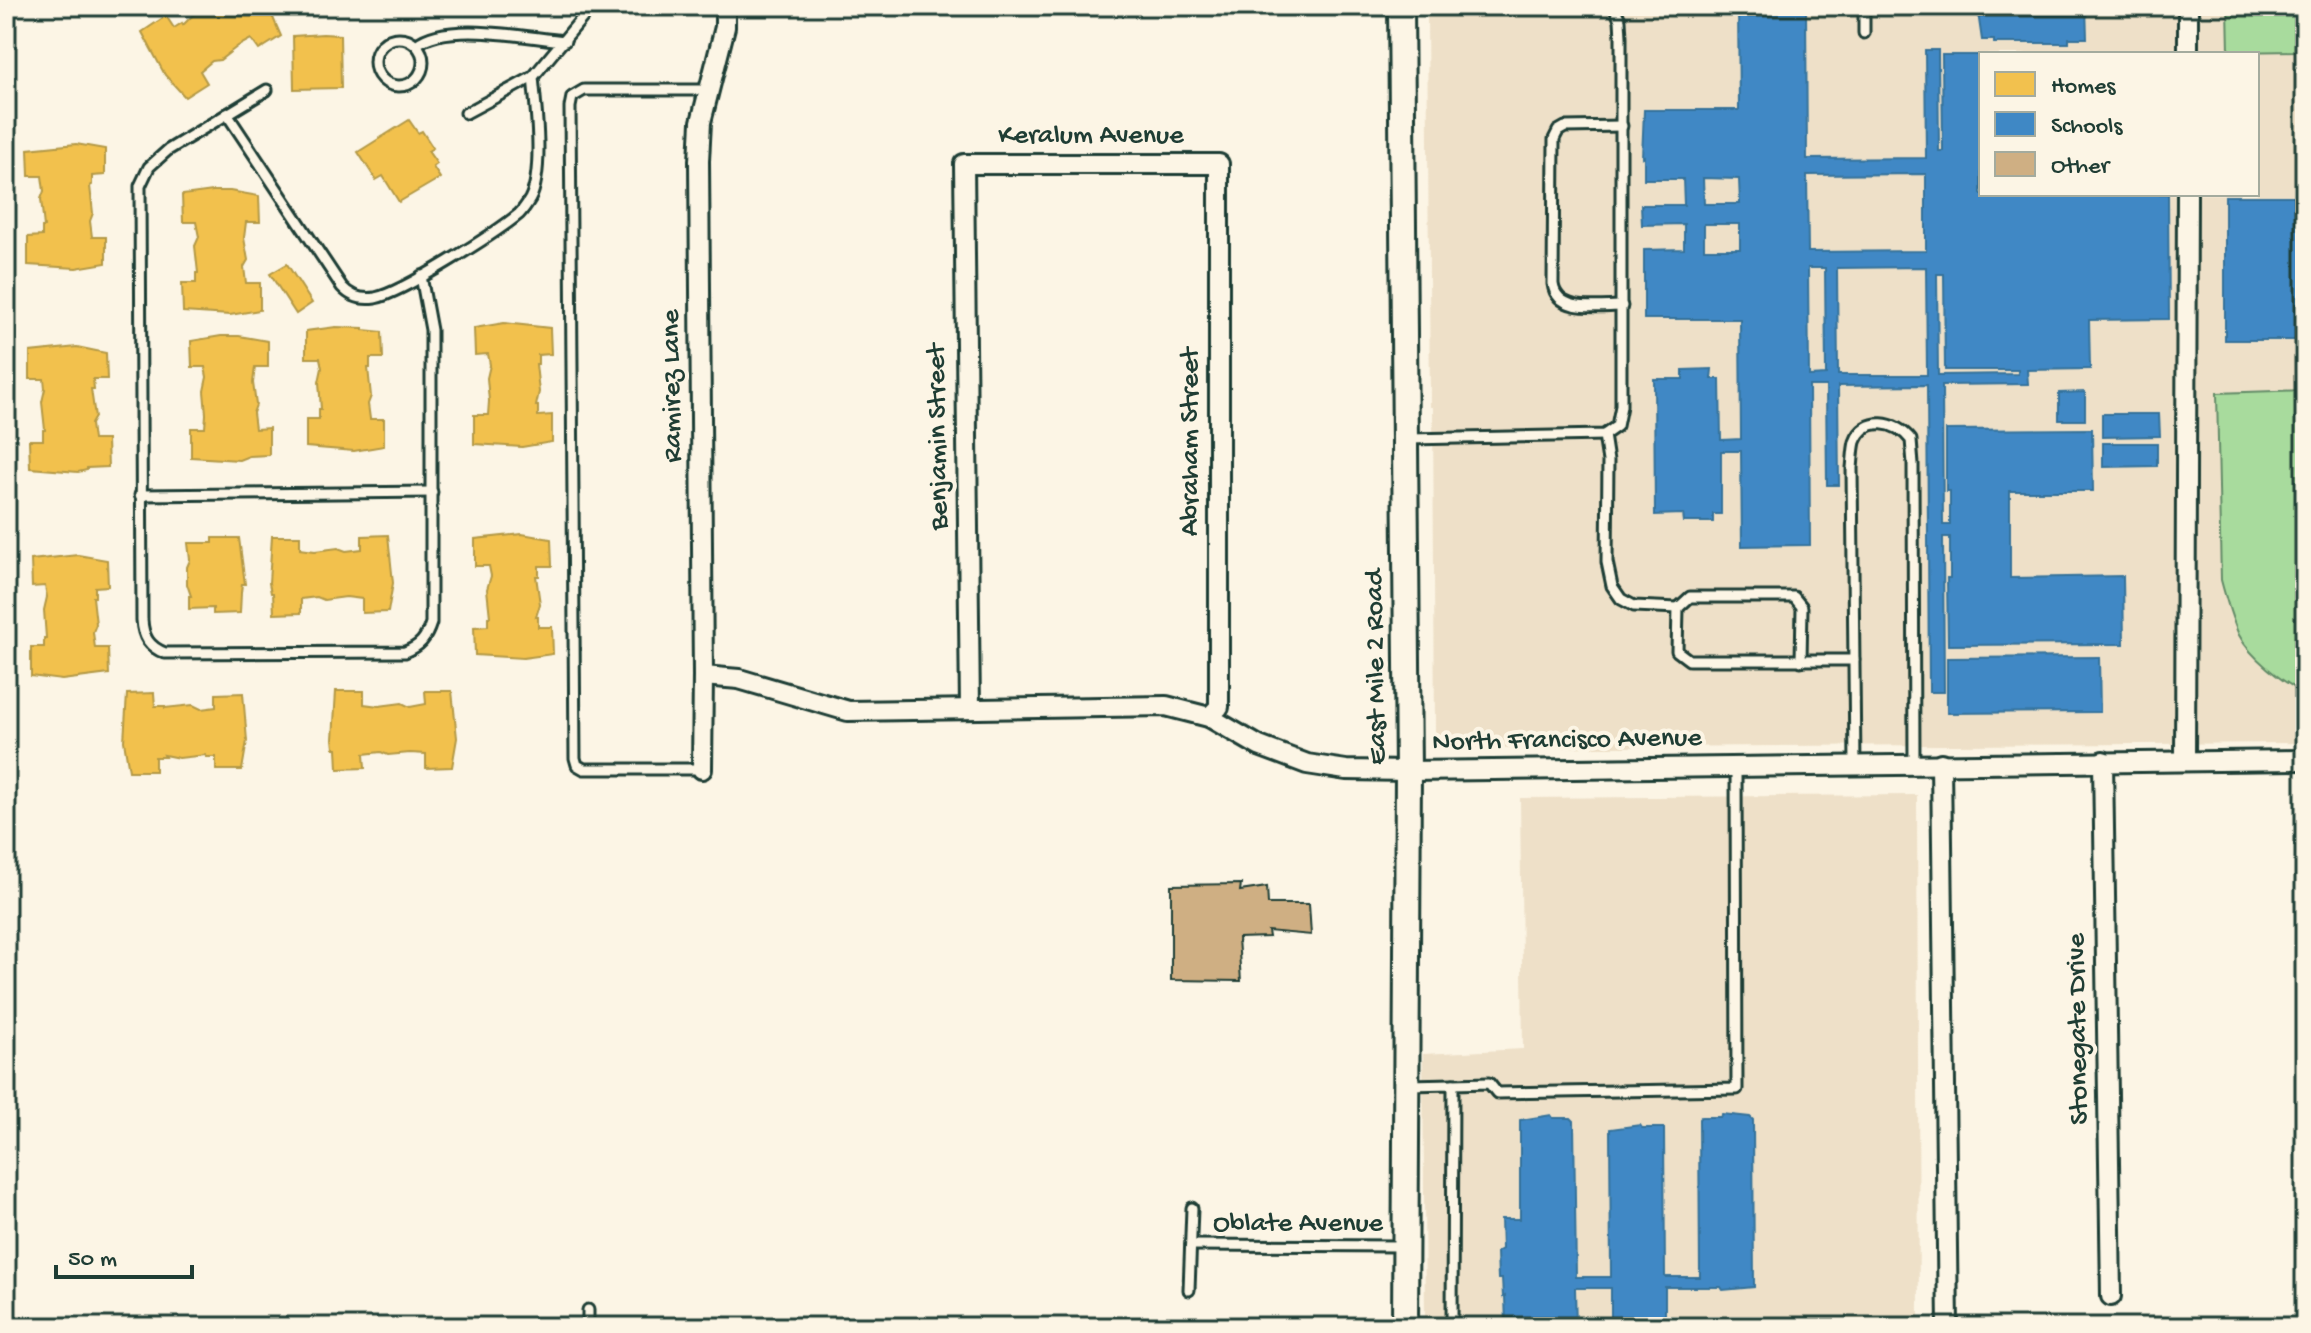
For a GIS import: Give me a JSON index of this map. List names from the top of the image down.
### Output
{
  "streets": {
    "main road": ["East Mile 2 Road"],
    "street": [
      "Keralum Avenue",
      "Ramirez Lane",
      "Benjamin Street",
      "Abraham Street",
      "North Francisco Avenue",
      "Stonegate Drive"
    ],
    "lane": ["Oblate Avenue"]
  },
  "crossings": [
    ["Keralum Avenue", "Benjamin Street"],
    ["Keralum Avenue", "Abraham Street"],
    ["Ramirez Lane", "North Francisco Avenue"],
    ["Benjamin Street", "North Francisco Avenue"],
    ["Abraham Street", "North Francisco Avenue"],
    ["East Mile 2 Road", "North Francisco Avenue"],
    ["East Mile 2 Road", "Oblate Avenue"],
    ["North Francisco Avenue", "Stonegate Drive"]
  ],
  "legend": ["Homes", "Schools", "Other"],
  "scale_bar": "50 m"
}
